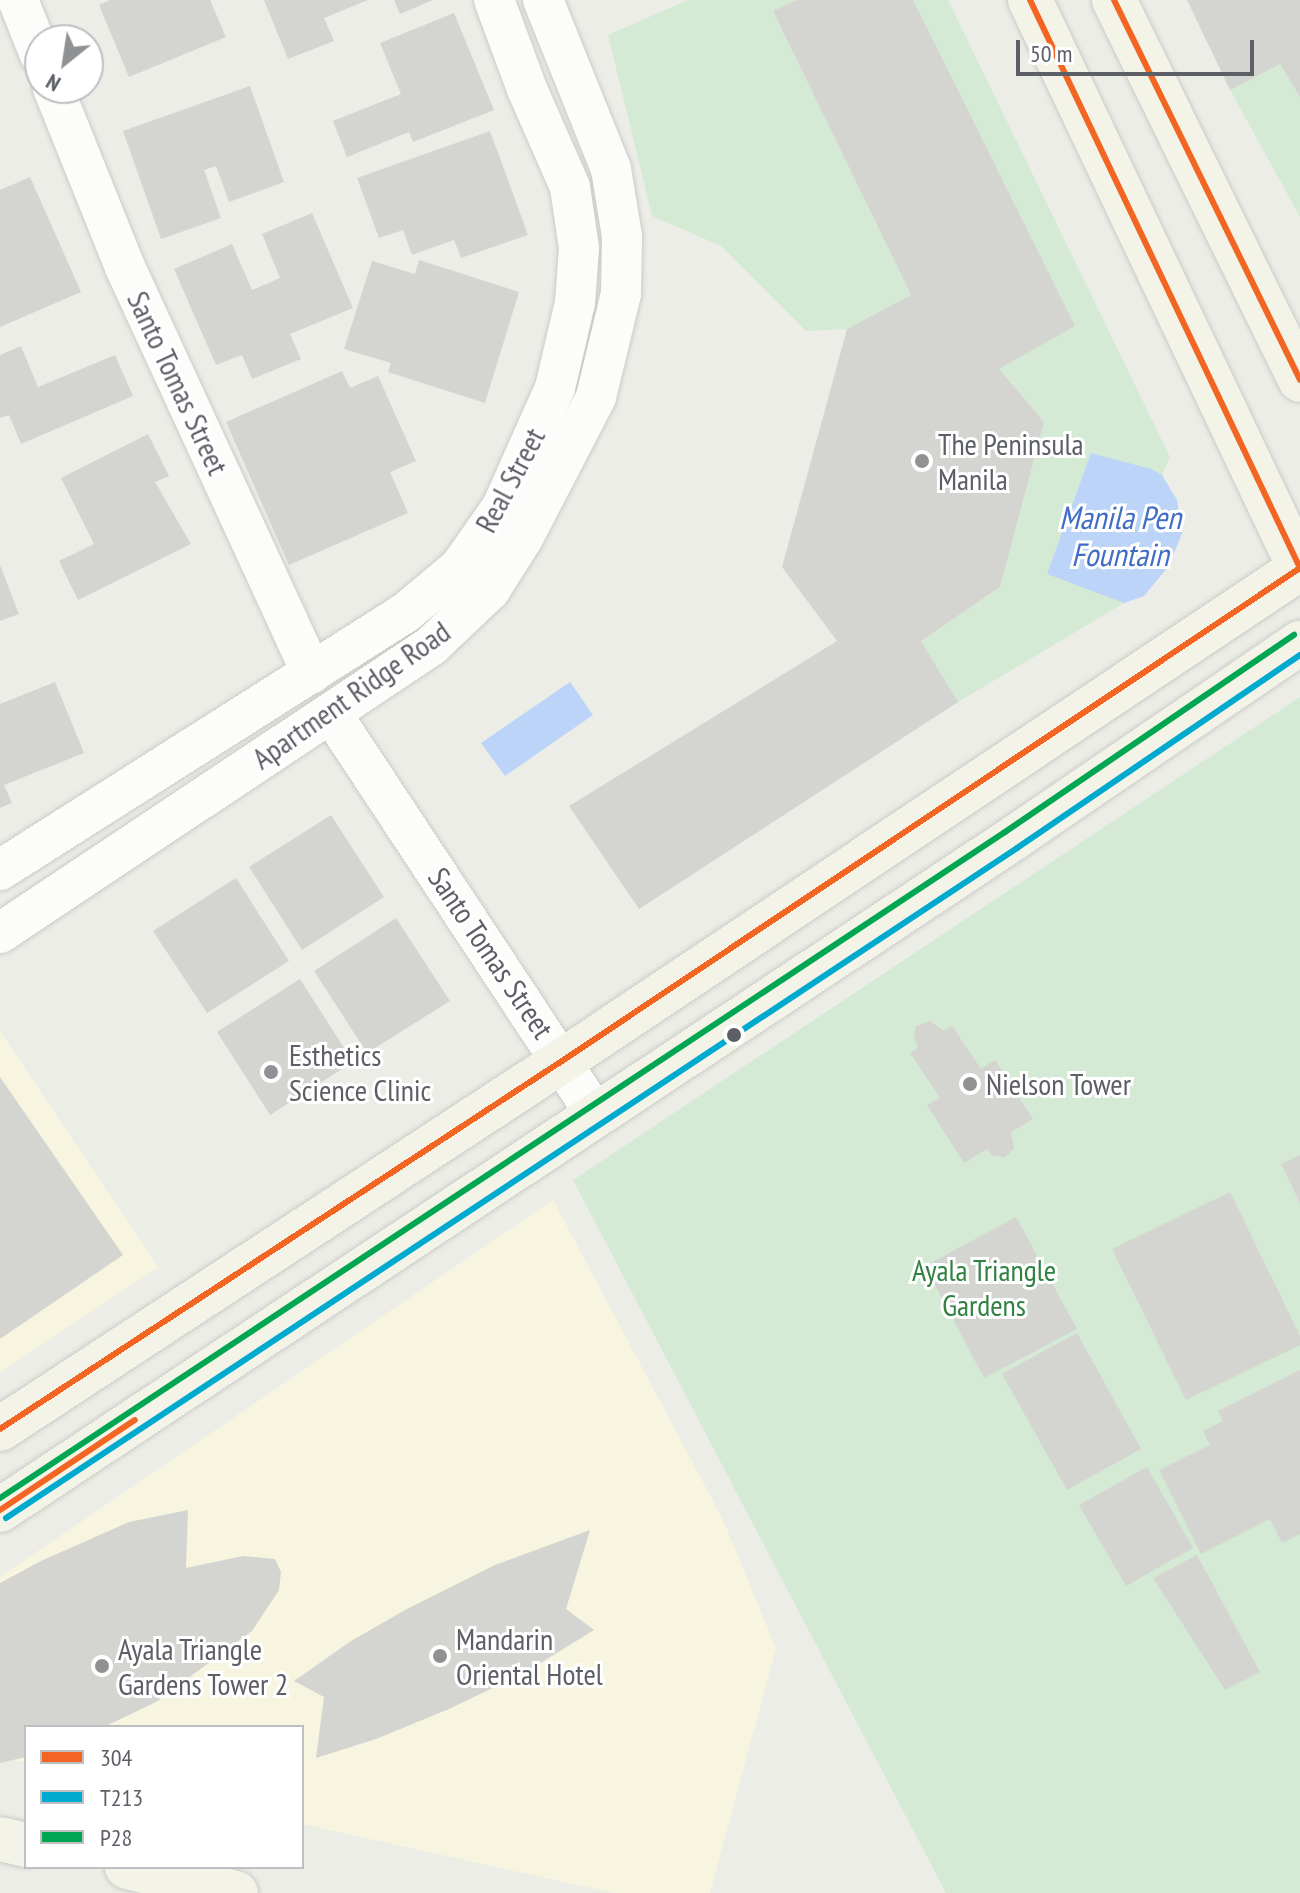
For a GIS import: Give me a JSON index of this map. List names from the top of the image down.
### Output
{
  "streets": {
    "street": ["Santo Tomas Street", "Real Street", "Apartment Ridge Road"]
  },
  "crossings": [
    ["Santo Tomas Street", "Real Street"],
    ["Santo Tomas Street", "Apartment Ridge Road"]
  ],
  "water": ["Manila Pen Fountain"],
  "parks": ["Ayala Triangle Gardens"],
  "places": [
    "The Peninsula Manila",
    "Esthetics Science Clinic",
    "Nielson Tower",
    "Mandarin Oriental Hotel",
    "Ayala Triangle Gardens Tower 2"
  ],
  "lines": ["transit line 304", "transit line P28", "transit line T213"],
  "legend": ["304", "T213", "P28"],
  "scale_bar": "50 m",
  "north": "bottom left"
}
